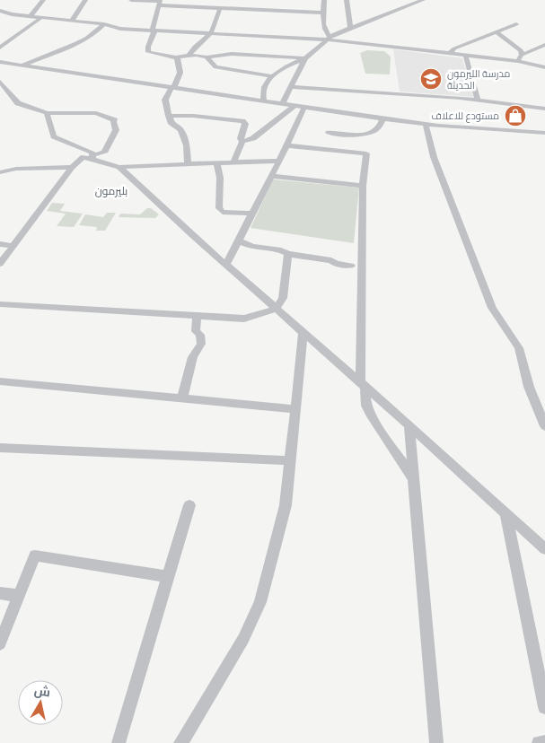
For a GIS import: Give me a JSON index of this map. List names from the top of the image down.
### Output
{
  "districts": ["بليرمون"],
  "places": {
    "school or university": ["مدرسة الليرمون الحديثة"],
    "shop": ["مستودع للاعلاف"]
  },
  "north": "top"
}
